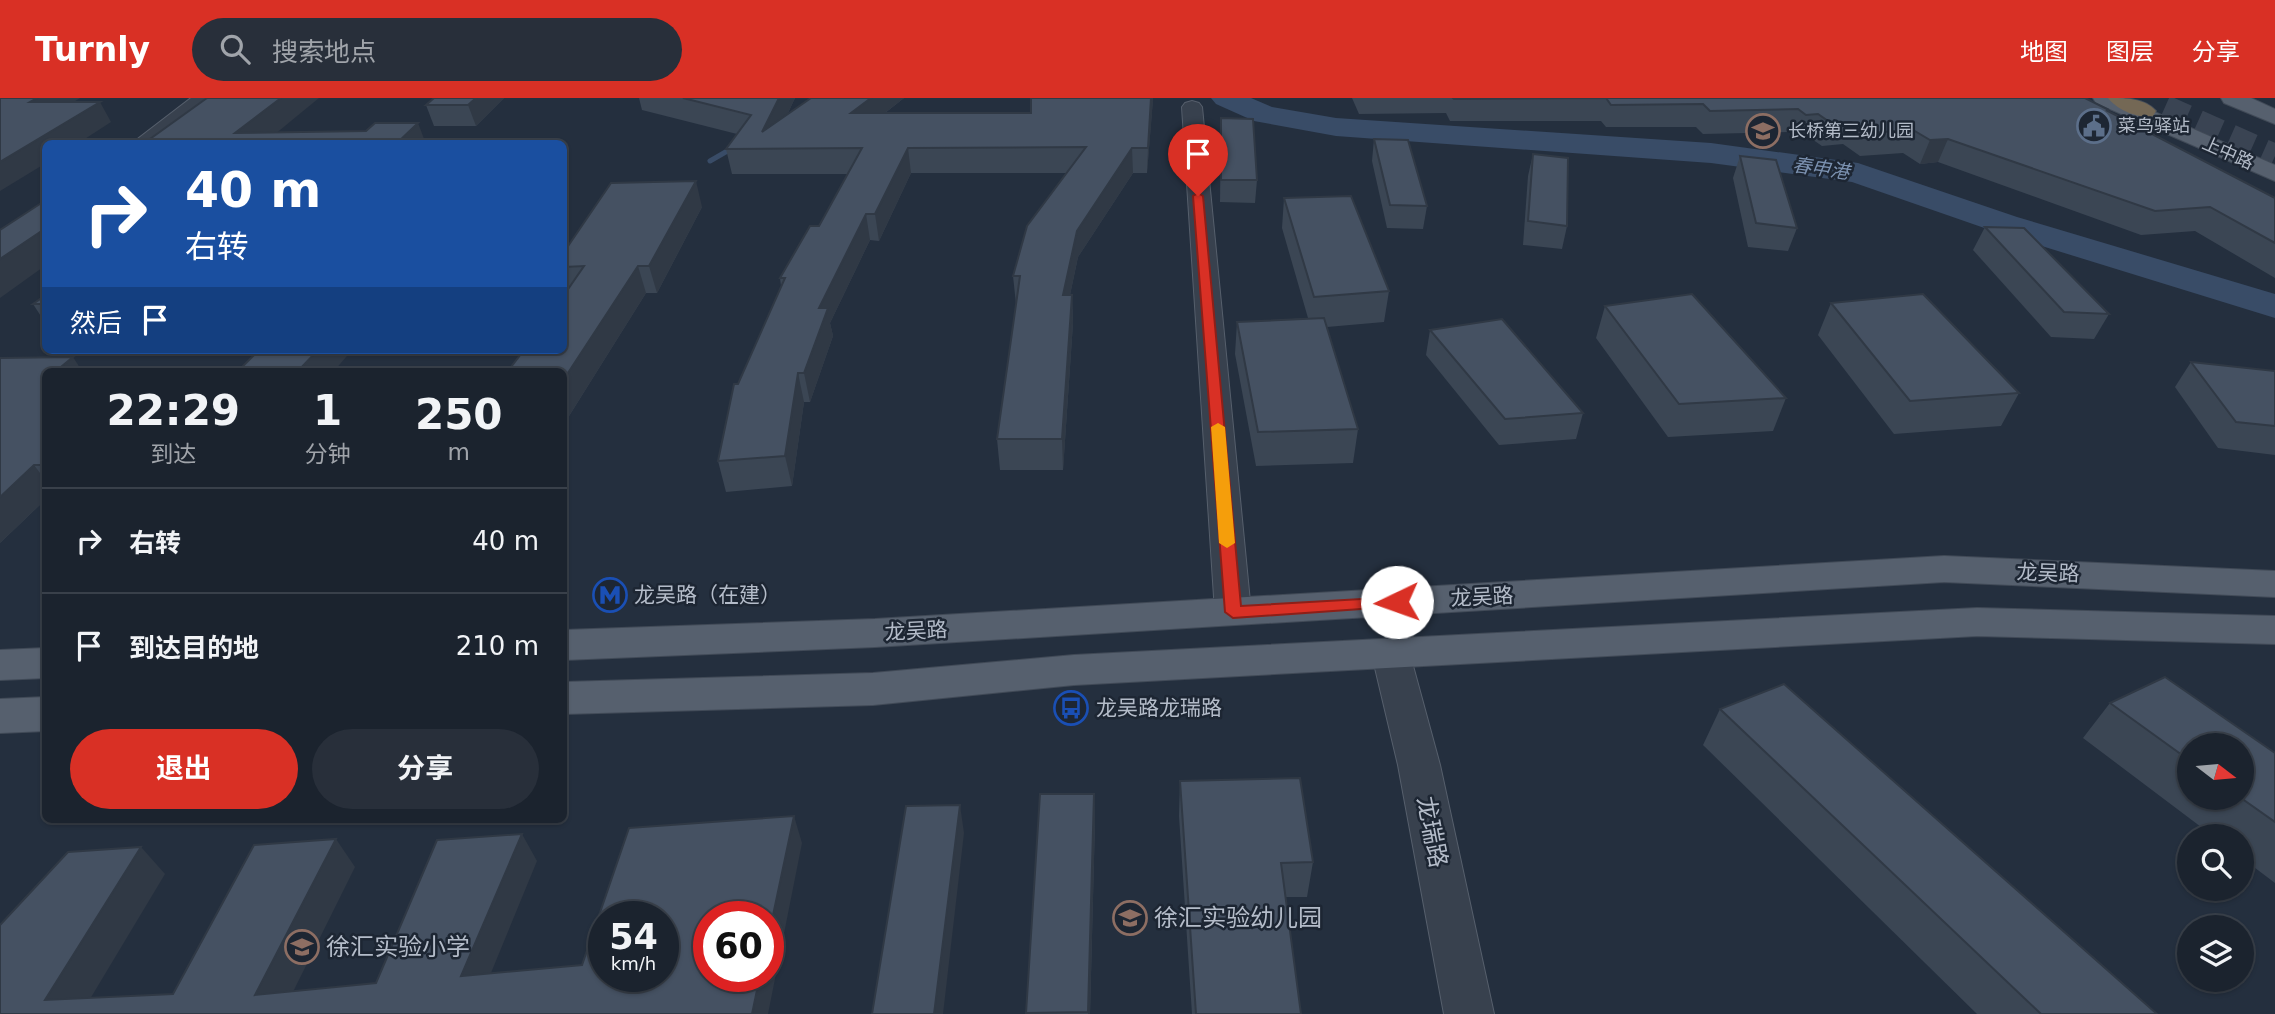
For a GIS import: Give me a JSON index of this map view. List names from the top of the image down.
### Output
{
  "streets": {
    "main road": ["上中路", "龙吴路"],
    "street": ["龙瑞路"]
  },
  "water": ["春申港"],
  "places": {
    "public building": ["菜鸟驿站"],
    "school or university": ["长桥第三幼儿园", "徐汇实验幼儿园", "徐汇实验小学"],
    "metro station": ["龙吴路（在建）"],
    "bus stop": ["龙吴路龙瑞路"]
  },
  "north": "right",
  "page": {
    "header": "Turnly",
    "search": "搜索地点",
    "nav": ["地图", "图层", "分享"],
    "turn": ["40 m", "右转"],
    "then": "然后",
    "eta": [
      "22:29",
      "到达",
      "1",
      "分钟",
      "250",
      "m"
    ],
    "list": [
      {
        "name": "右转",
        "value": "40 m"
      },
      {
        "name": "到达目的地",
        "value": "210 m"
      }
    ],
    "buttons": ["退出", "分享"],
    "speed": "54 km/h",
    "limit": "60"
  }
}
